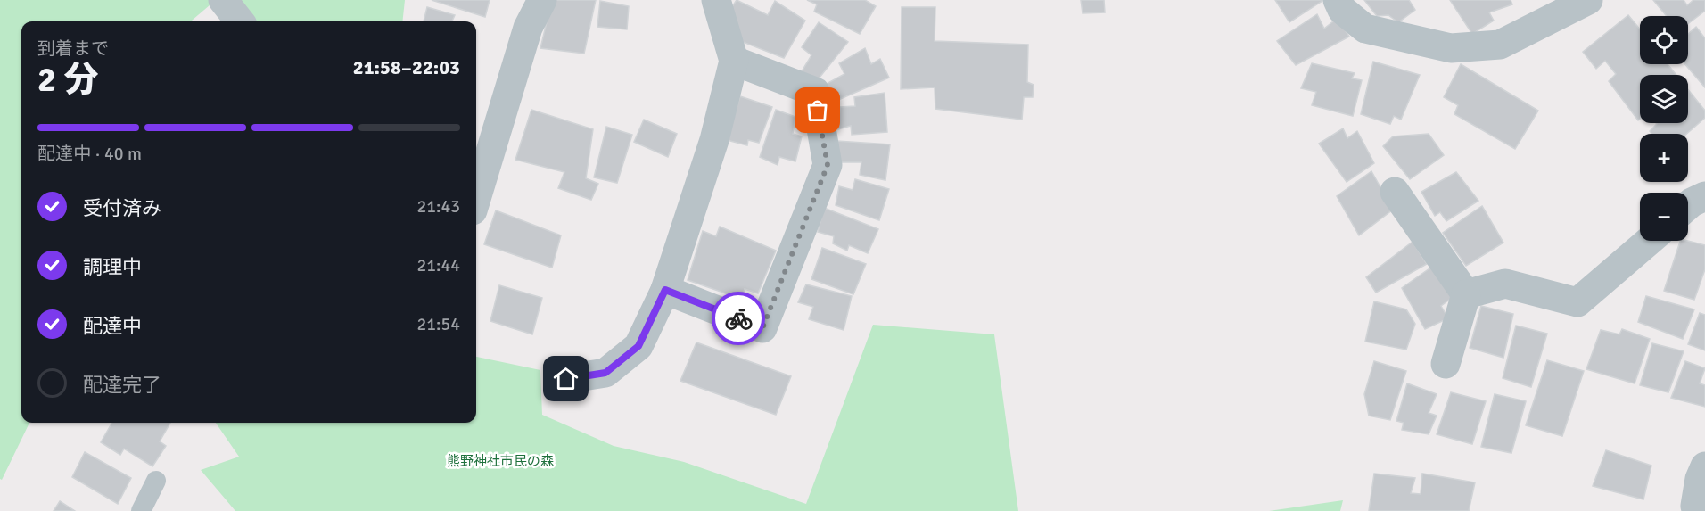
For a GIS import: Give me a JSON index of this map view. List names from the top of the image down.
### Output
{
  "parks": ["熊野神社市民の森"],
  "page": {
    "map_buttons": ["+", "−"],
    "heading": ["2 分", "到着まで", "21:58–22:03"],
    "bar": "配達中 · 40 m",
    "list": [
      ["受付済み", "21:43"],
      ["調理中", "21:44"],
      ["配達中", "21:54"],
      "配達完了"
    ]
  }
}
